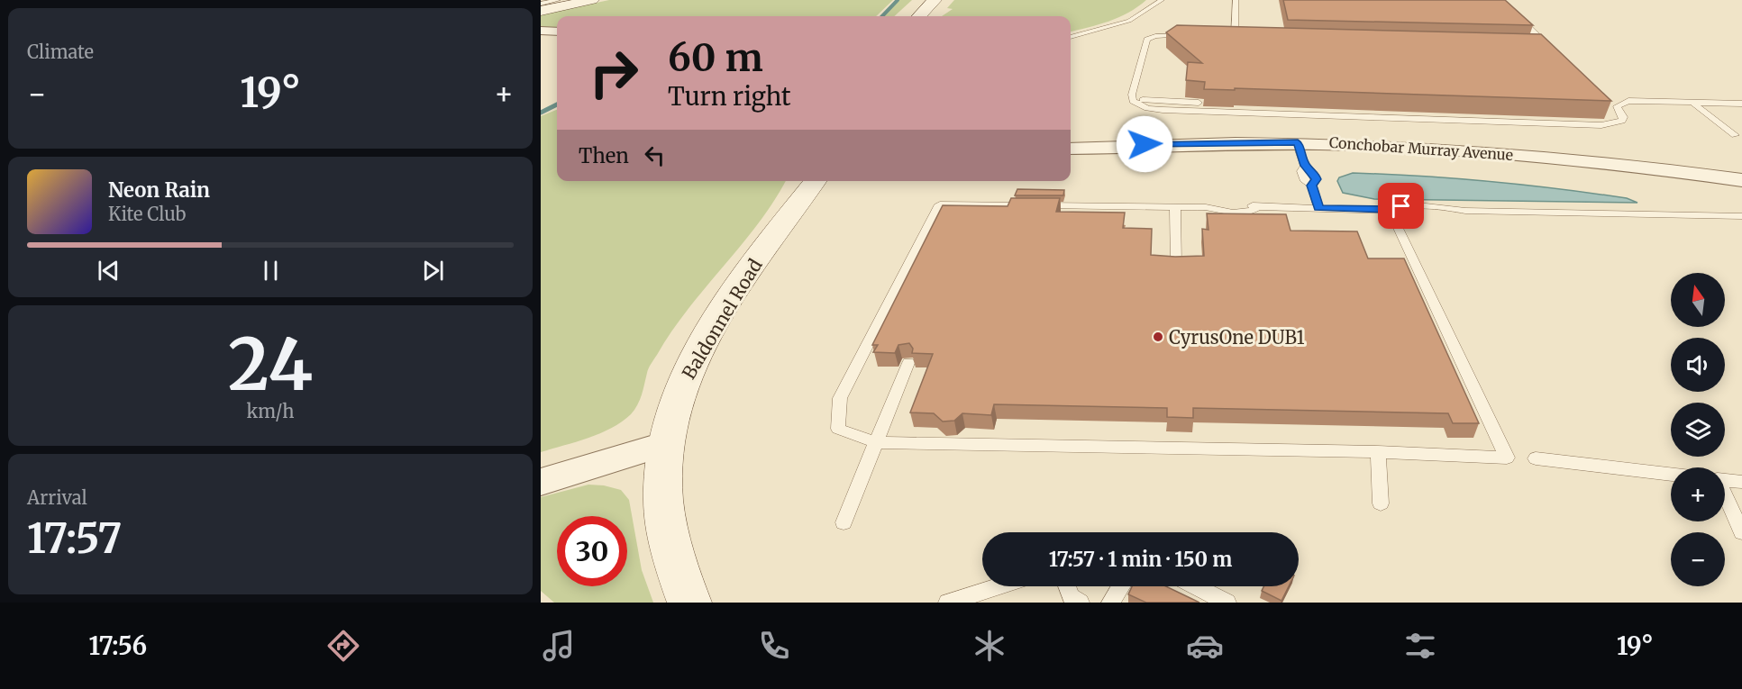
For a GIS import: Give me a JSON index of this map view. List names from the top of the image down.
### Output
{
  "streets": {
    "street": ["Conchobar Murray Avenue", "Baldonnel Road"]
  },
  "places": ["CyrusOne DUB1"],
  "north": "top",
  "page": {
    "tile": [
      "Climate",
      ["24", "km/h"],
      ["Arrival", "17:57"]
    ],
    "turn": ["60 m", "Turn right"],
    "heat": ["−", "19°", "+"],
    "then": "Then",
    "song": ["Neon Rain", "Kite Club"],
    "map_buttons": ["+", "−"],
    "limit": "30",
    "trip": "17:57 · 1 min · 150 m",
    "tabs": ["17:56", "19°"]
  }
}
